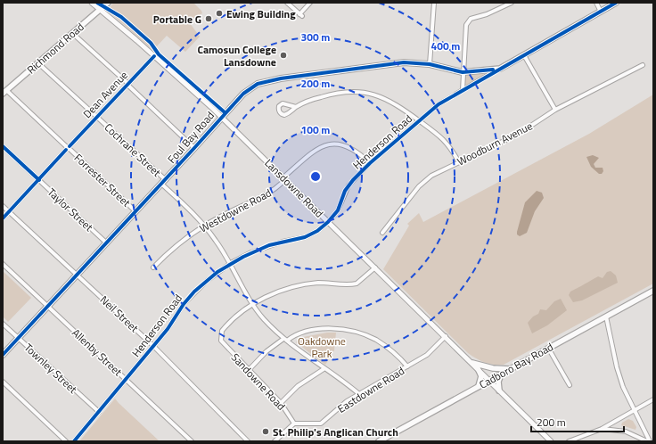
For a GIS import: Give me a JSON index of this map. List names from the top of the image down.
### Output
{
  "streets": {
    "main road": [
      "Richmond Road",
      "Foul Bay Road",
      "Henderson Road",
      "Cadboro Bay Road"
    ],
    "street": [
      "Dean Avenue",
      "Woodburn Avenue",
      "Cochrane Street",
      "Forrester Street",
      "Lansdowne Road",
      "Taylor Street",
      "Westdowne Road",
      "Neil Street",
      "Allenby Street",
      "Townley Street",
      "Sandowne Road",
      "Eastdowne Road"
    ]
  },
  "crossings": [
    ["Richmond Road", "Cochrane Street"],
    ["Richmond Road", "Forrester Street"],
    ["Richmond Road", "Lansdowne Road"],
    ["Dean Avenue", "Cochrane Street"],
    ["Dean Avenue", "Forrester Street"],
    ["Dean Avenue", "Lansdowne Road"],
    ["Dean Avenue", "Taylor Street"],
    ["Dean Avenue", "Neil Street"],
    ["Foul Bay Road", "Henderson Road"],
    ["Foul Bay Road", "Cochrane Street"],
    ["Foul Bay Road", "Forrester Street"],
    ["Foul Bay Road", "Lansdowne Road"],
    ["Foul Bay Road", "Taylor Street"],
    ["Foul Bay Road", "Neil Street"],
    ["Foul Bay Road", "Allenby Street"],
    ["Foul Bay Road", "Townley Street"],
    ["Henderson Road", "Cochrane Street"],
    ["Henderson Road", "Lansdowne Road"],
    ["Henderson Road", "Westdowne Road"],
    ["Henderson Road", "Neil Street"],
    ["Henderson Road", "Allenby Street"],
    ["Henderson Road", "Townley Street"],
    ["Cochrane Street", "Westdowne Road"],
    ["Cochrane Street", "Sandowne Road"],
    ["Cochrane Street", "Eastdowne Road"],
    ["Lansdowne Road", "Westdowne Road"],
    ["Lansdowne Road", "Cadboro Bay Road"],
    ["Lansdowne Road", "Eastdowne Road"],
    ["Sandowne Road", "Eastdowne Road"]
  ],
  "parks": ["Oakdowne Park"],
  "places": [
    "Ewing Building",
    "Portable G",
    "Camosun College Lansdowne",
    "St. Philip's Anglican Church"
  ],
  "scale_bar": "200 m",
  "rings": [
    "300 m",
    "400 m",
    "200 m",
    "100 m"
  ]
}
